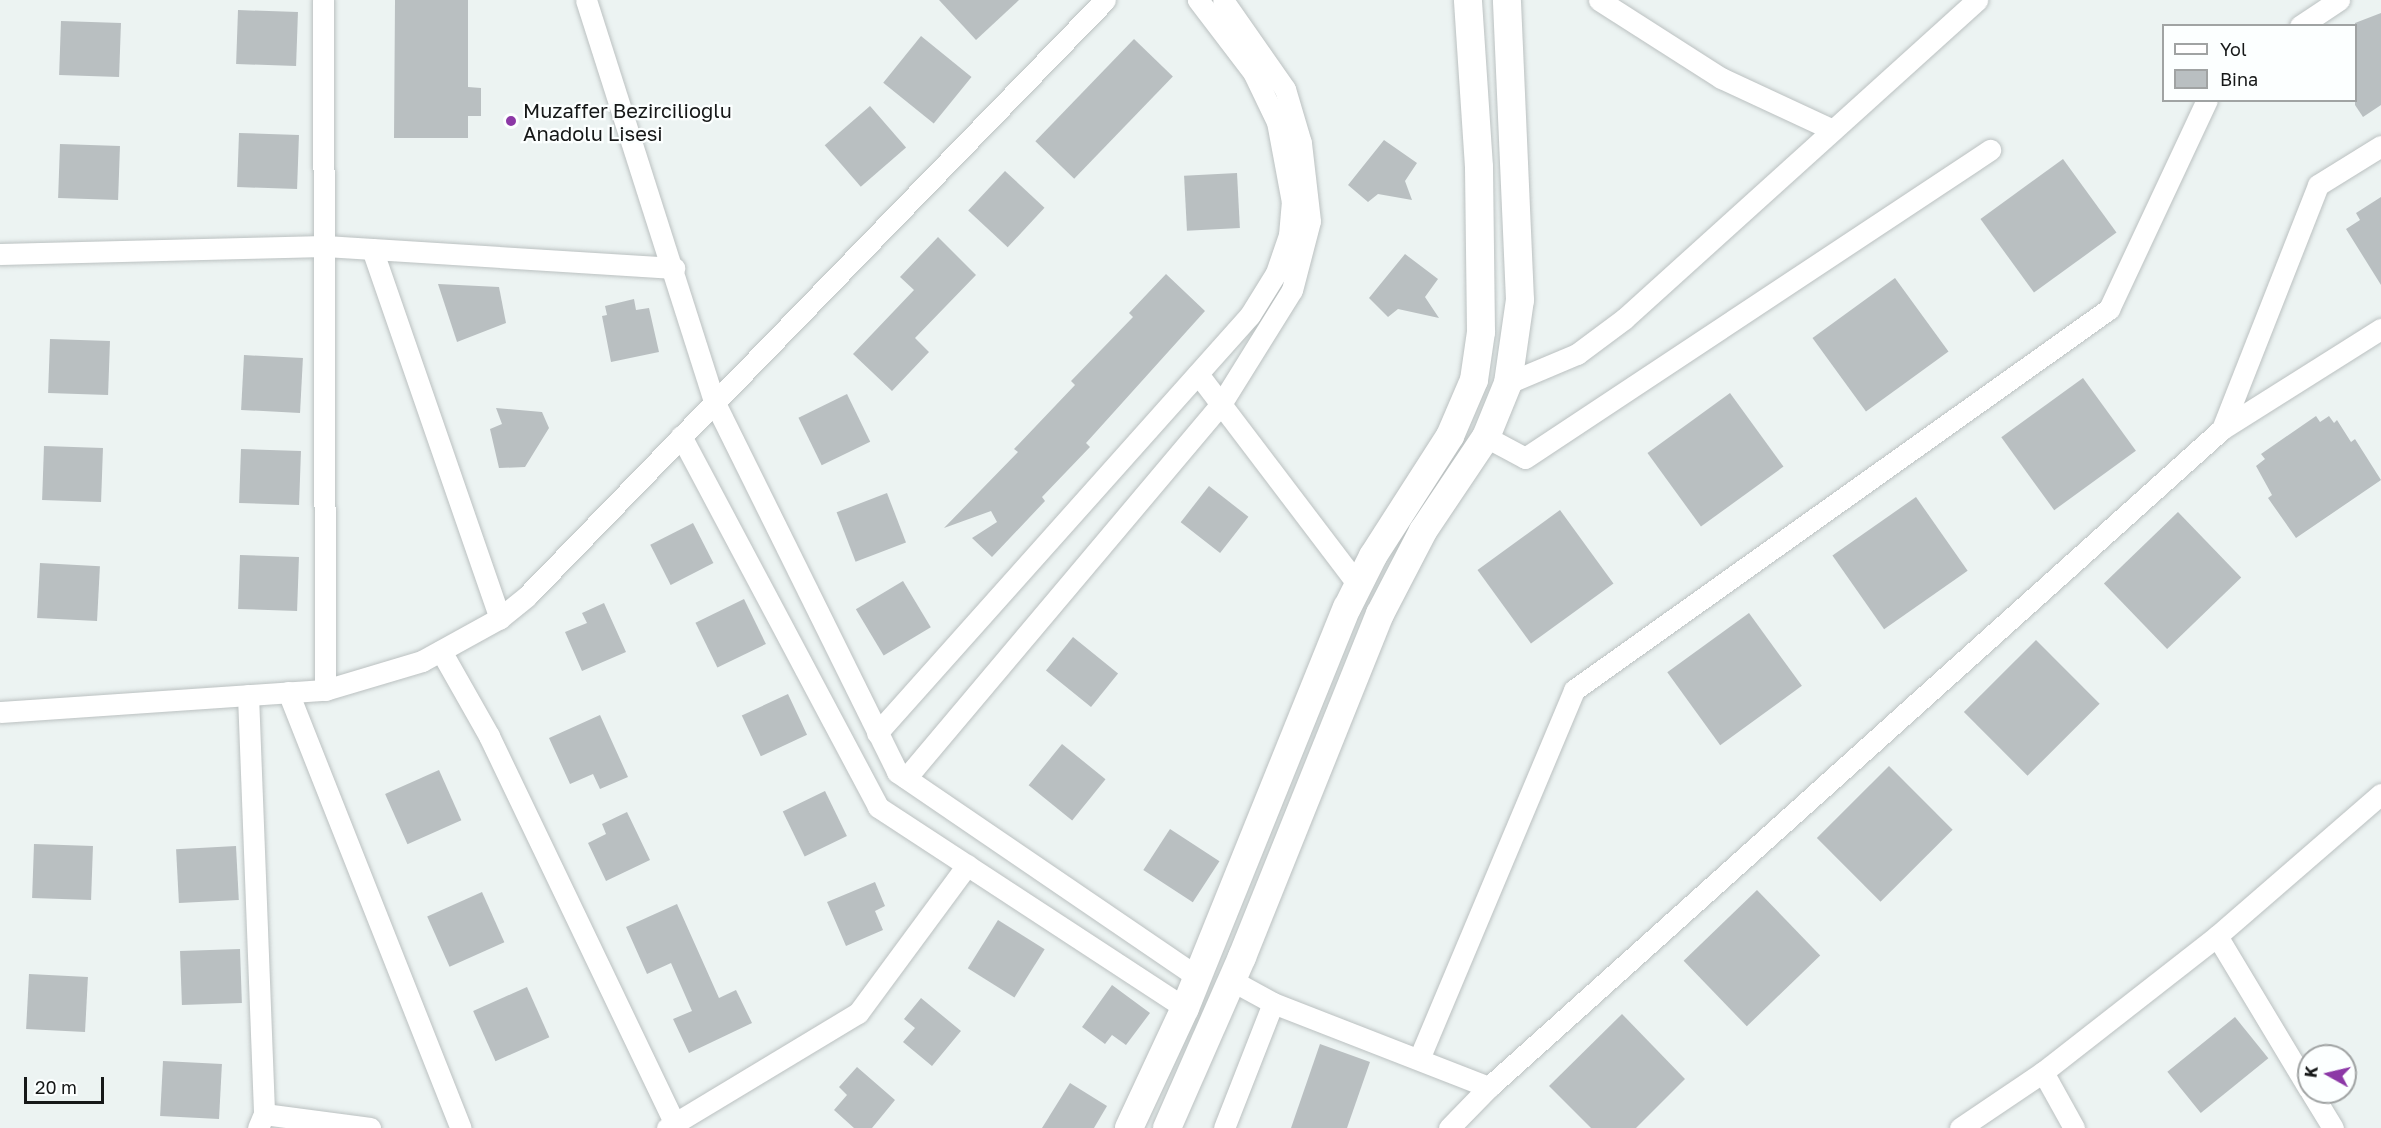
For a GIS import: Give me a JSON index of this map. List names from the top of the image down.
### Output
{
  "places": ["Muzaffer Bezircilioğlu Anadolu Lisesi"],
  "legend": ["Yol", "Bina"],
  "scale_bar": "20 m",
  "north": "left"
}
